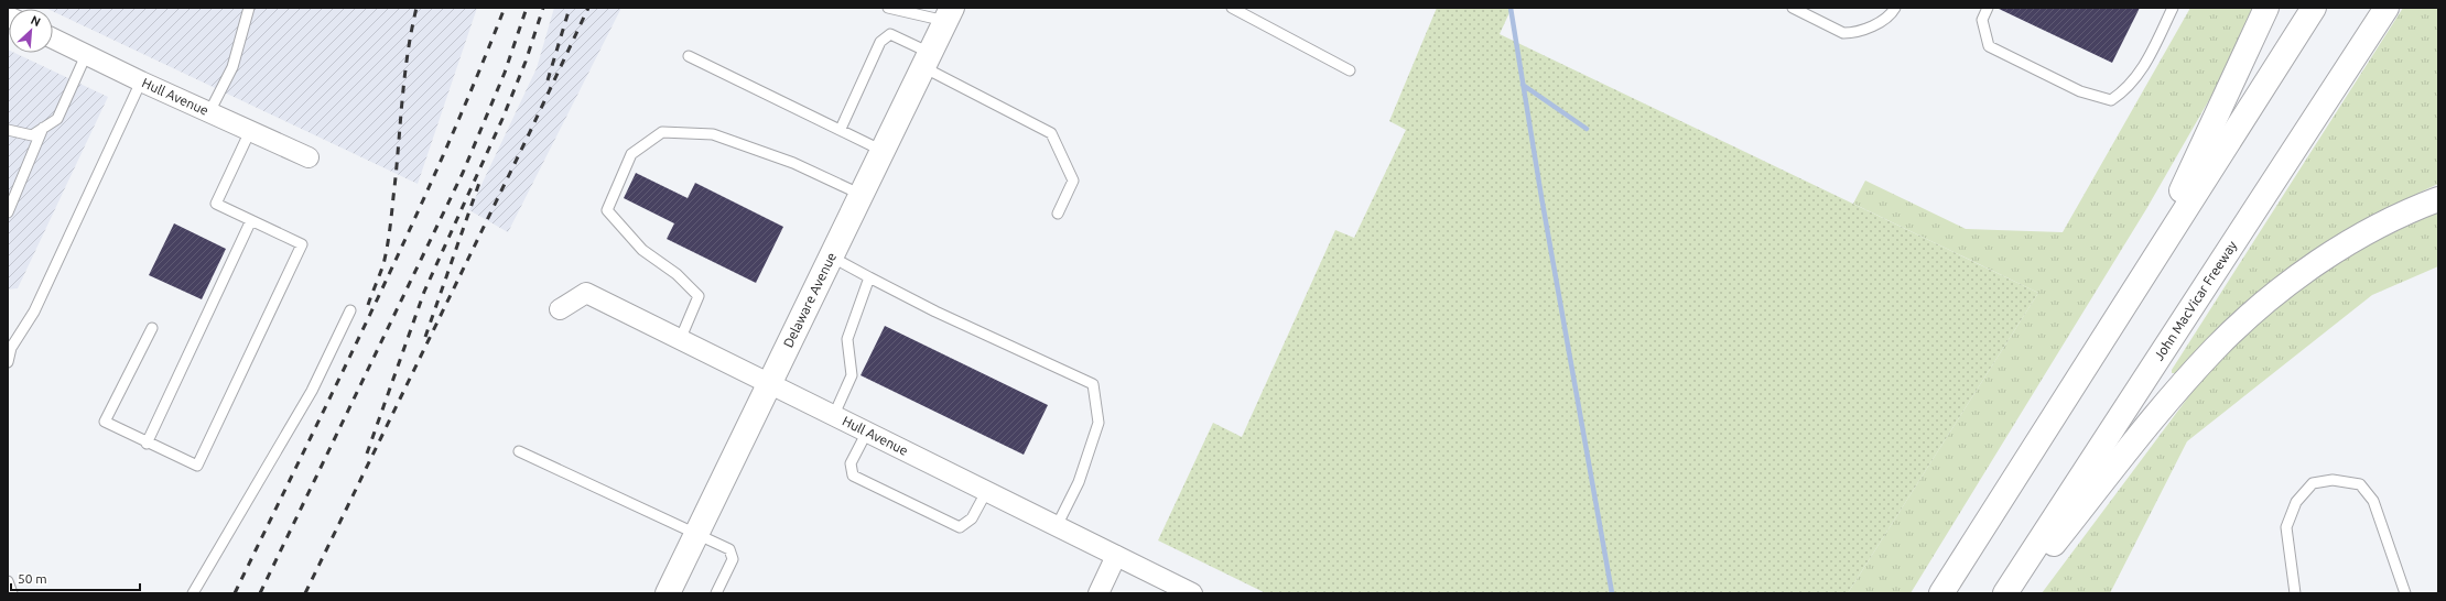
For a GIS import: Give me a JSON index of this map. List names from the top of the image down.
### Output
{
  "streets": {
    "main road": ["Delaware Avenue", "John MacVicar Freeway"],
    "street": ["Hull Avenue"]
  },
  "crossings": [
    ["Hull Avenue", "Delaware Avenue"]
  ],
  "scale_bar": "50 m",
  "north": "top right"
}
